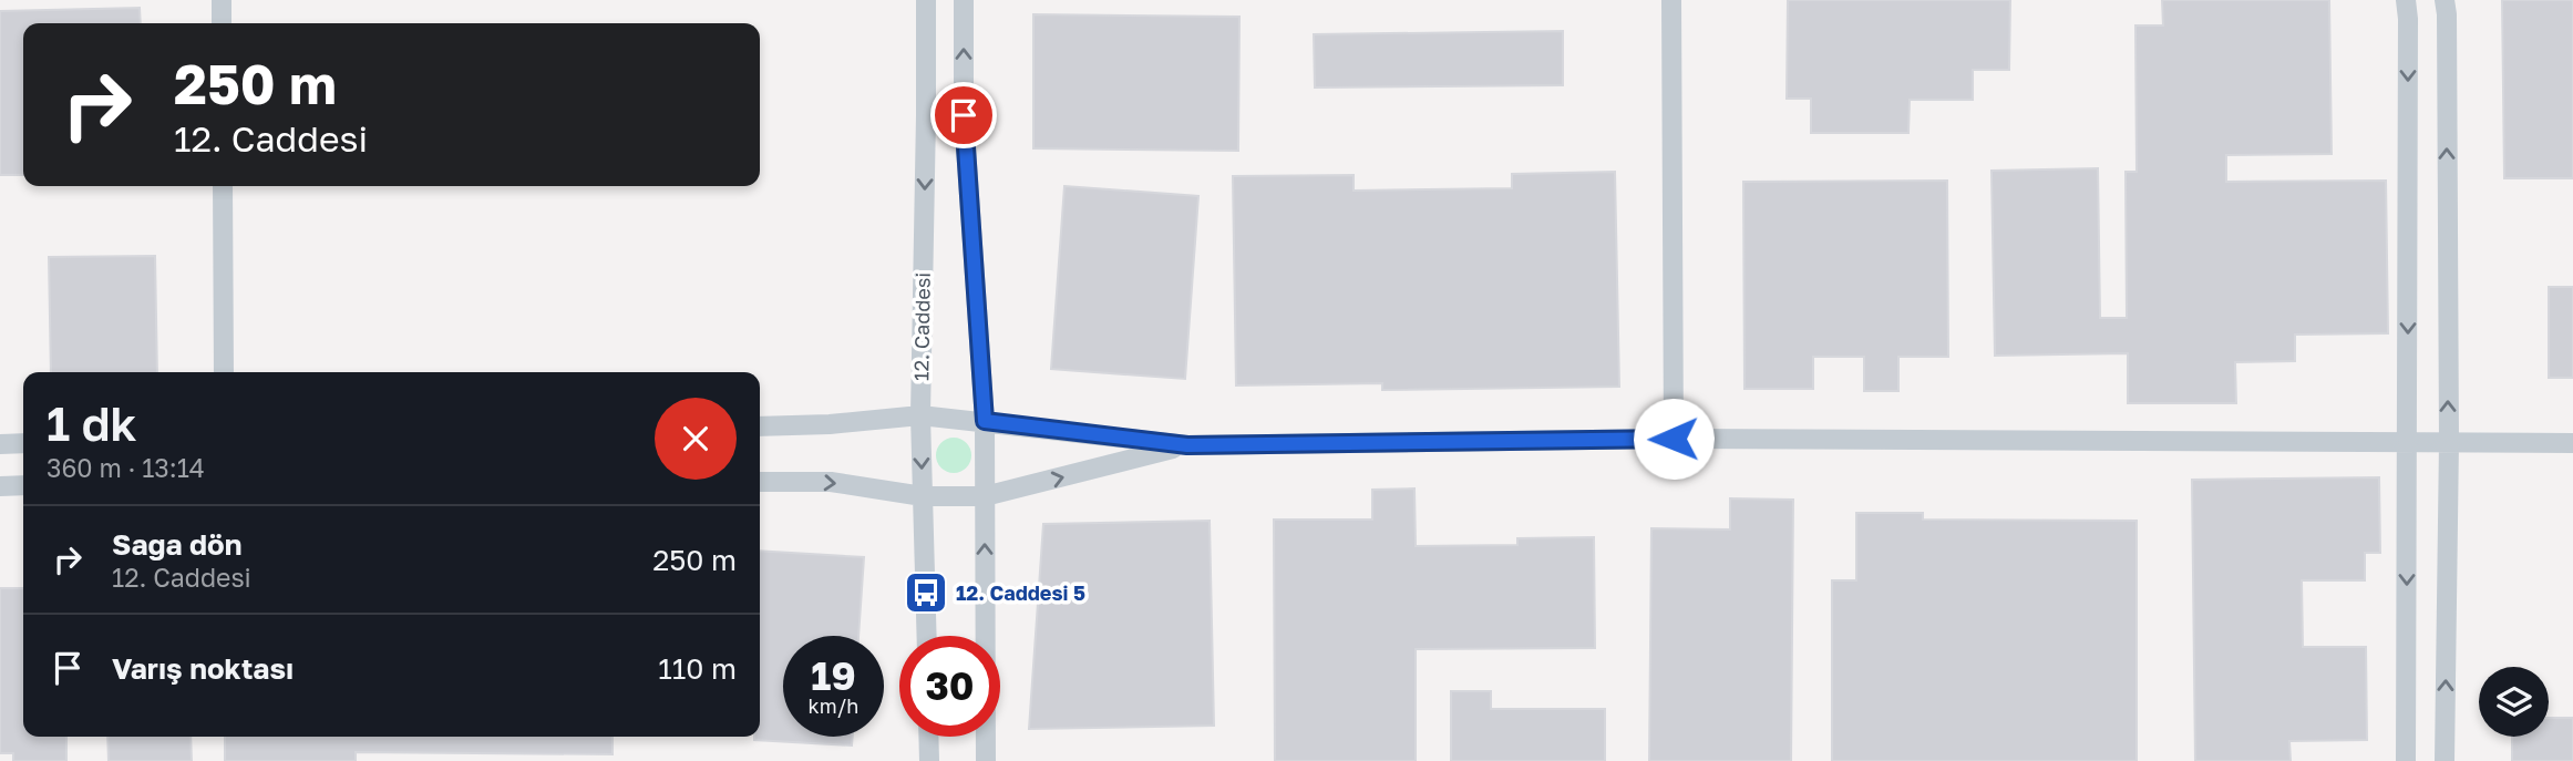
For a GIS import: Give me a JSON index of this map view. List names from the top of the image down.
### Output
{
  "streets": {
    "street": ["12. Caddesi"]
  },
  "places": {
    "bus stop": ["12. Caddesi 5"]
  },
  "page": {
    "turn": ["250 m", "12. Caddesi"],
    "heading": ["1 dk", "360 m · 13:14"],
    "list": [
      {
        "name": "Sağa dön",
        "note": "12. Caddesi",
        "value": "250 m"
      },
      {
        "name": "Varış noktası",
        "value": "110 m"
      }
    ],
    "speed": "19 km/h",
    "limit": "30"
  }
}
